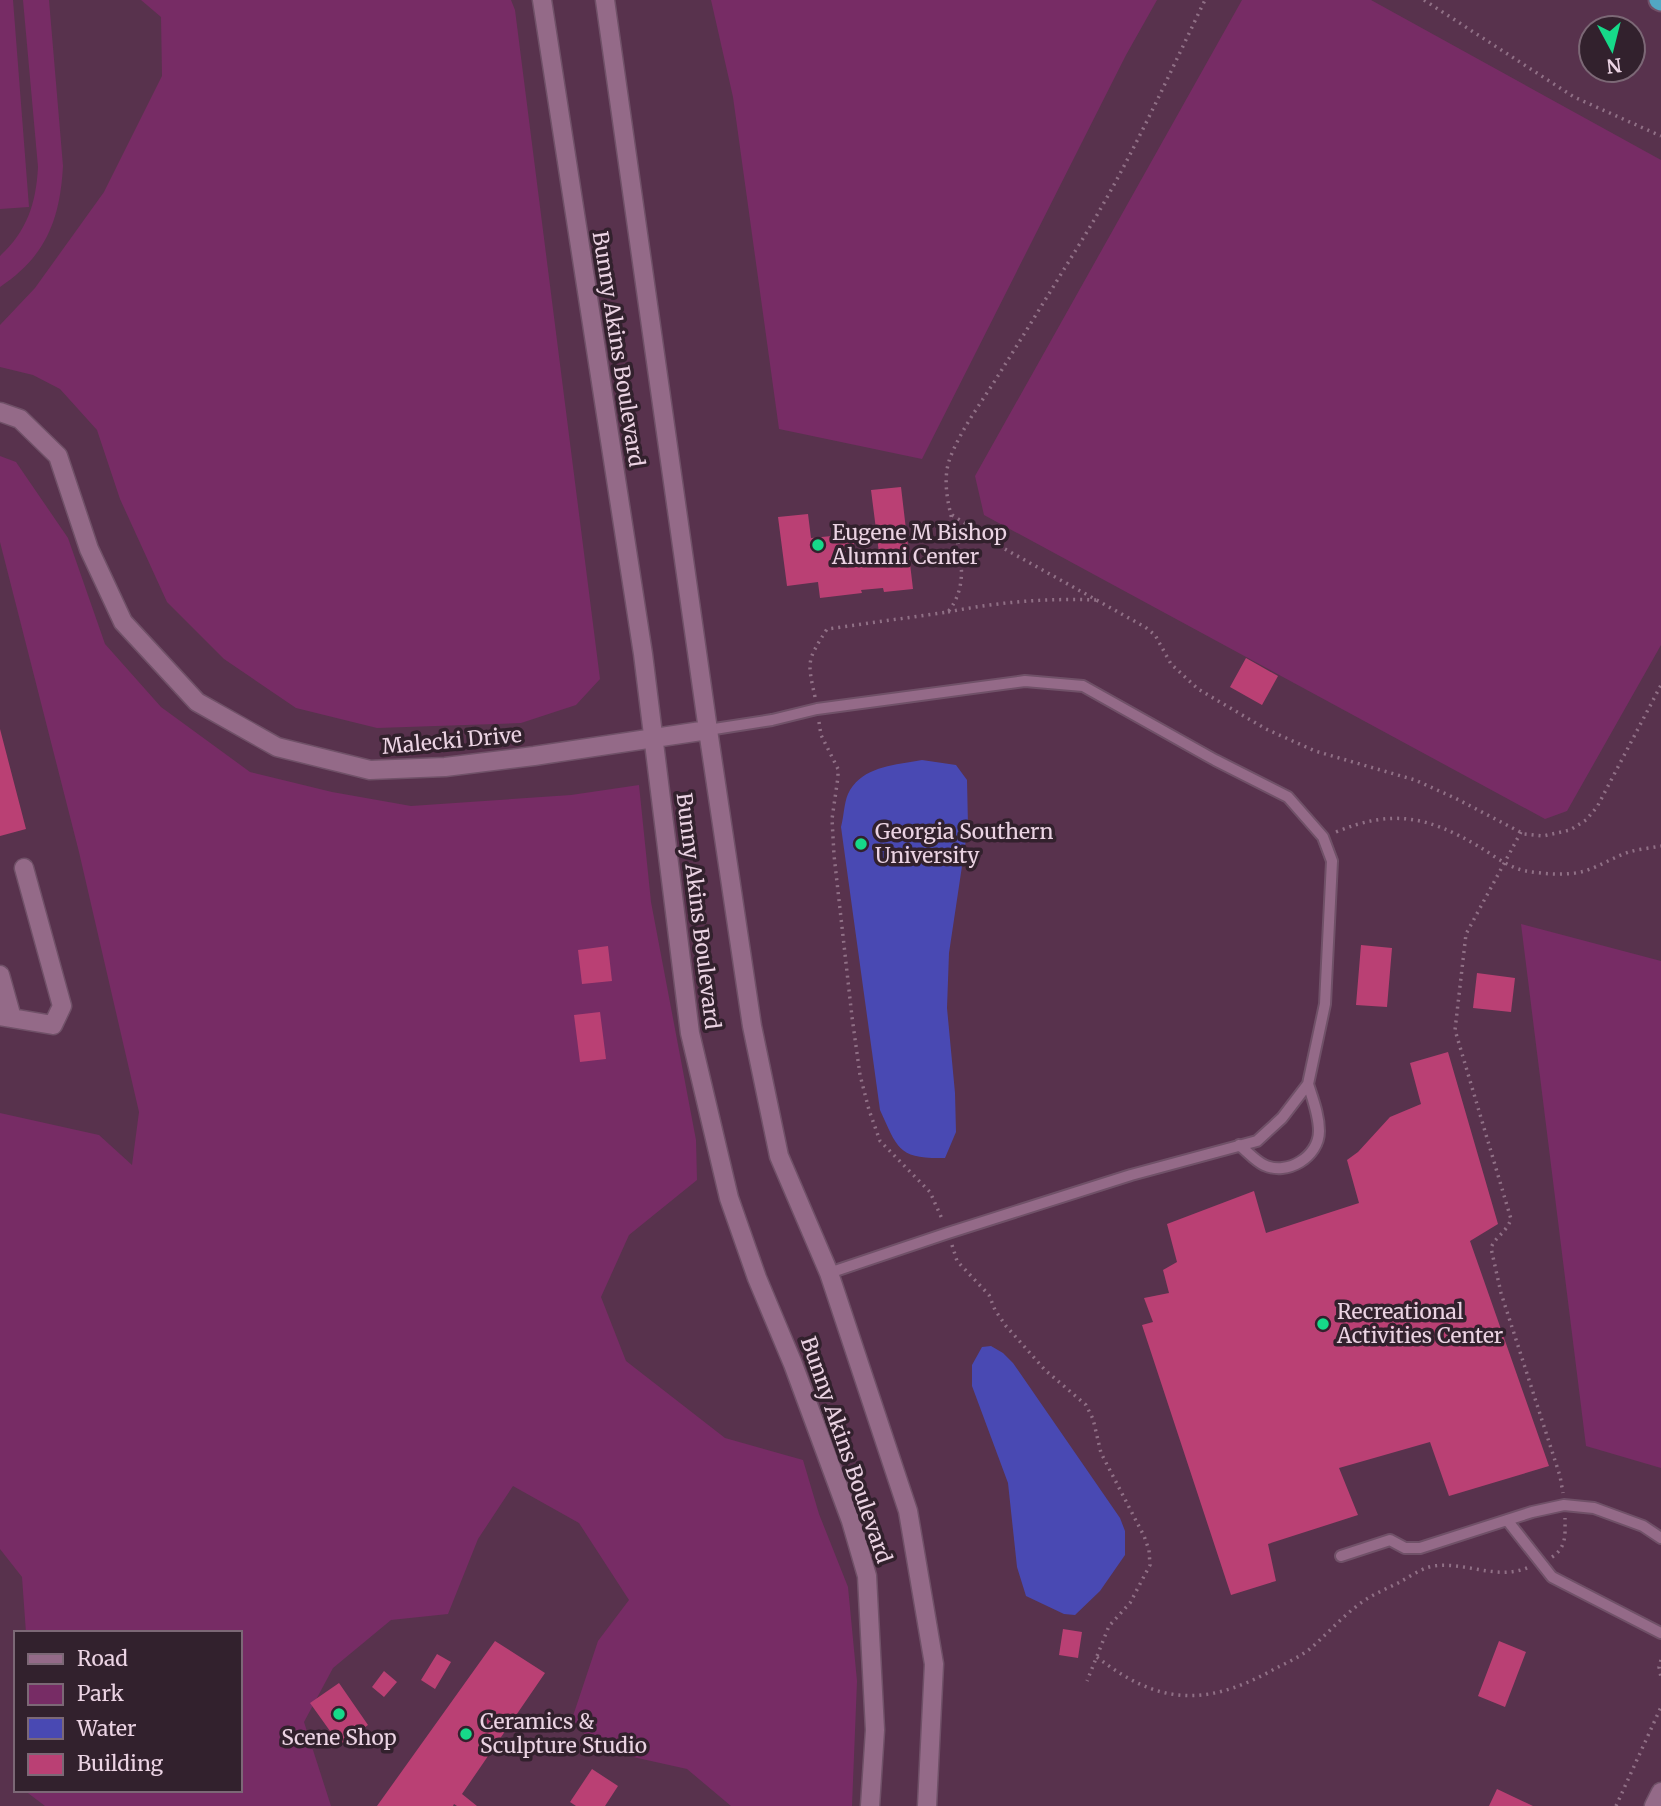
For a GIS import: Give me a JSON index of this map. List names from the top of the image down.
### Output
{
  "streets": {
    "street": ["Bunny Akins Boulevard", "Malecki Drive"]
  },
  "crossings": [
    ["Bunny Akins Boulevard", "Malecki Drive"]
  ],
  "places": [
    "Eugene M Bishop Alumni Center",
    "Georgia Southern University",
    "Recreational Activities Center",
    "Scene Shop",
    "Ceramics & Sculpture Studio"
  ],
  "legend": [
    "Road",
    "Park",
    "Water",
    "Building"
  ],
  "north": "bottom"
}
